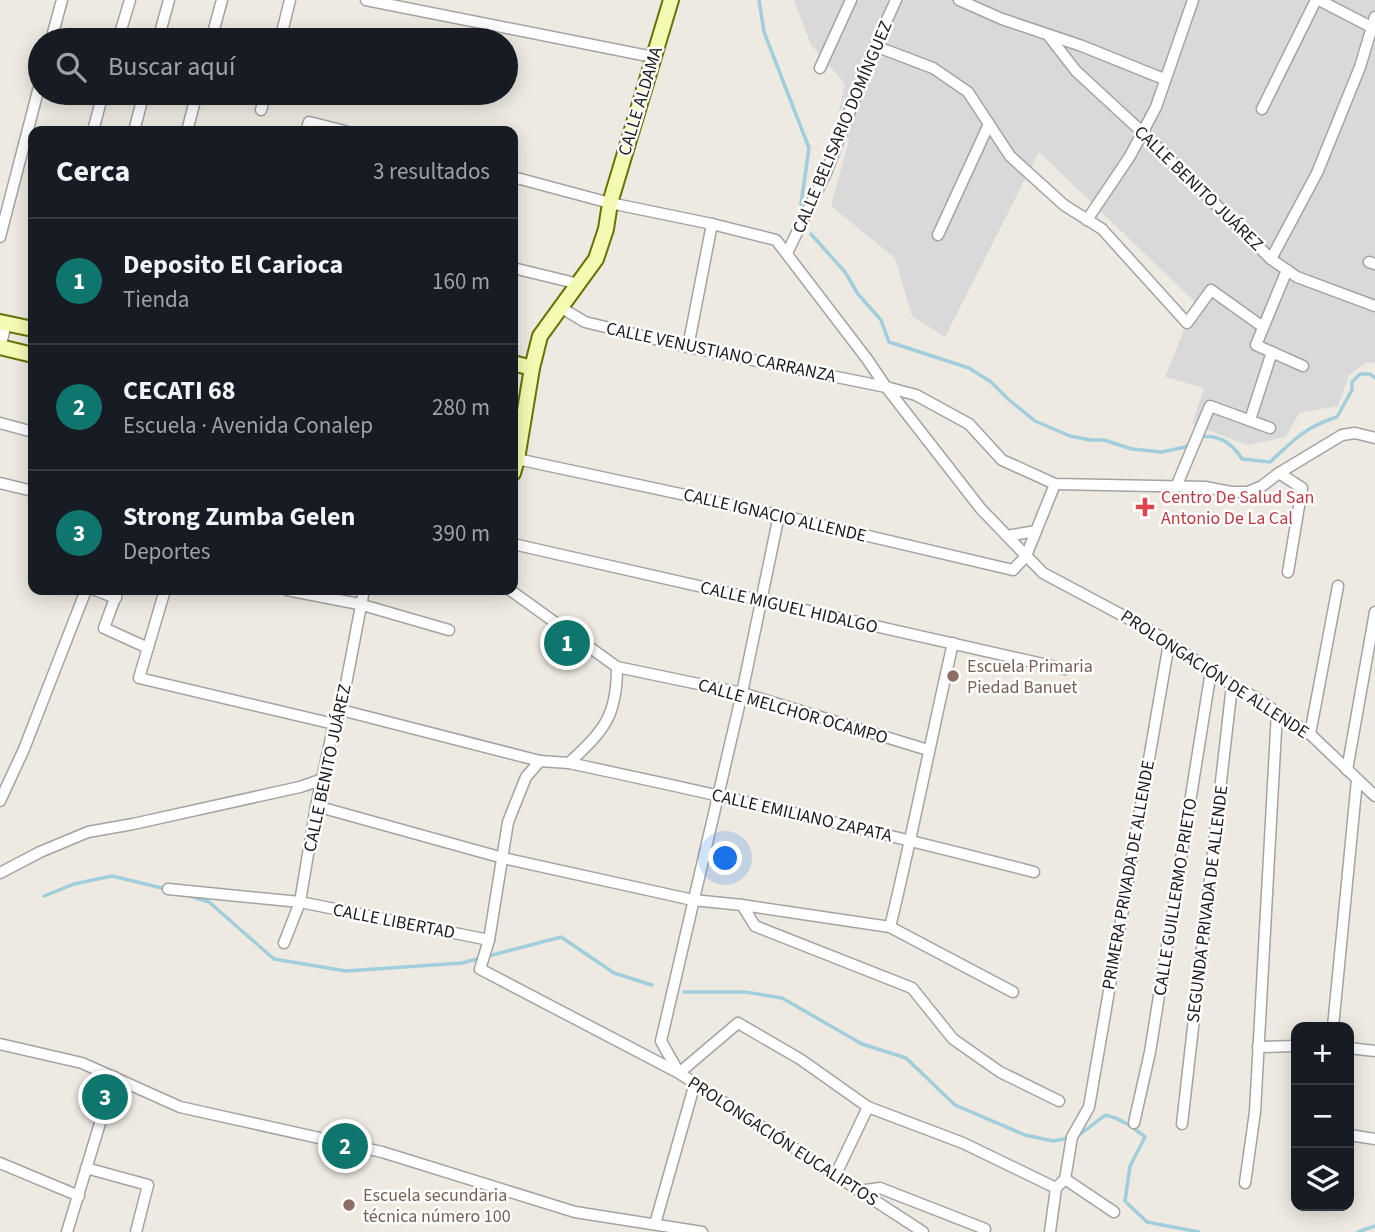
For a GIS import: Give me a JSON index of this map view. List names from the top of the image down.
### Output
{
  "streets": {
    "street": [
      "CALLE ALDAMA",
      "CALLE BELISARIO DOMÍNGUEZ",
      "CALLE BENITO JUÁREZ",
      "CALLE VENUSTIANO CARRANZA",
      "CALLE IGNACIO ALLENDE",
      "CALLE MIGUEL HIDALGO",
      "PROLONGACIÓN DE ALLENDE",
      "CALLE MELCHOR OCAMPO",
      "CALLE EMILIANO ZAPATA",
      "PRIMERA PRIVADA DE ALLENDE",
      "CALLE GUILLERMO PRIETO",
      "SEGUNDA PRIVADA DE ALLENDE",
      "CALLE LIBERTAD",
      "PROLONGACIÓN EUCALIPTOS"
    ]
  },
  "crossings": [
    ["CALLE ALDAMA", "CALLE VENUSTIANO CARRANZA"],
    ["CALLE BENITO JUÁREZ", "CALLE LIBERTAD"],
    ["CALLE IGNACIO ALLENDE", "PROLONGACIÓN DE ALLENDE"],
    ["CALLE IGNACIO ALLENDE", "PROLONGACIÓN EUCALIPTOS"],
    ["CALLE MIGUEL HIDALGO", "PROLONGACIÓN EUCALIPTOS"],
    ["PROLONGACIÓN DE ALLENDE", "PRIMERA PRIVADA DE ALLENDE"],
    ["PROLONGACIÓN DE ALLENDE", "CALLE GUILLERMO PRIETO"],
    ["PROLONGACIÓN DE ALLENDE", "SEGUNDA PRIVADA DE ALLENDE"],
    ["CALLE MELCHOR OCAMPO", "PROLONGACIÓN EUCALIPTOS"],
    ["CALLE EMILIANO ZAPATA", "PROLONGACIÓN EUCALIPTOS"],
    ["CALLE LIBERTAD", "PROLONGACIÓN EUCALIPTOS"]
  ],
  "places": {
    "health": ["Centro De Salud San Antonio De La Cal"],
    "other": ["Escuela Primaria Piedad Banuet", "Escuela secundaria técnica número 100"]
  },
  "page": {
    "search": "Buscar aquí",
    "heading": ["Cerca", "3 resultados"],
    "list": [
      {
        "mark": "1",
        "name": "Deposito El Carioca",
        "note": "Tienda",
        "value": "160 m"
      },
      {
        "mark": "2",
        "name": "CECATI 68",
        "note": "Escuela · Avenida Conalep",
        "value": "280 m"
      },
      {
        "mark": "3",
        "name": "Strong Zumba Gelen",
        "note": "Deportes",
        "value": "390 m"
      }
    ],
    "pins": ["1", "3", "2"],
    "map_buttons": ["+", "−"]
  }
}
